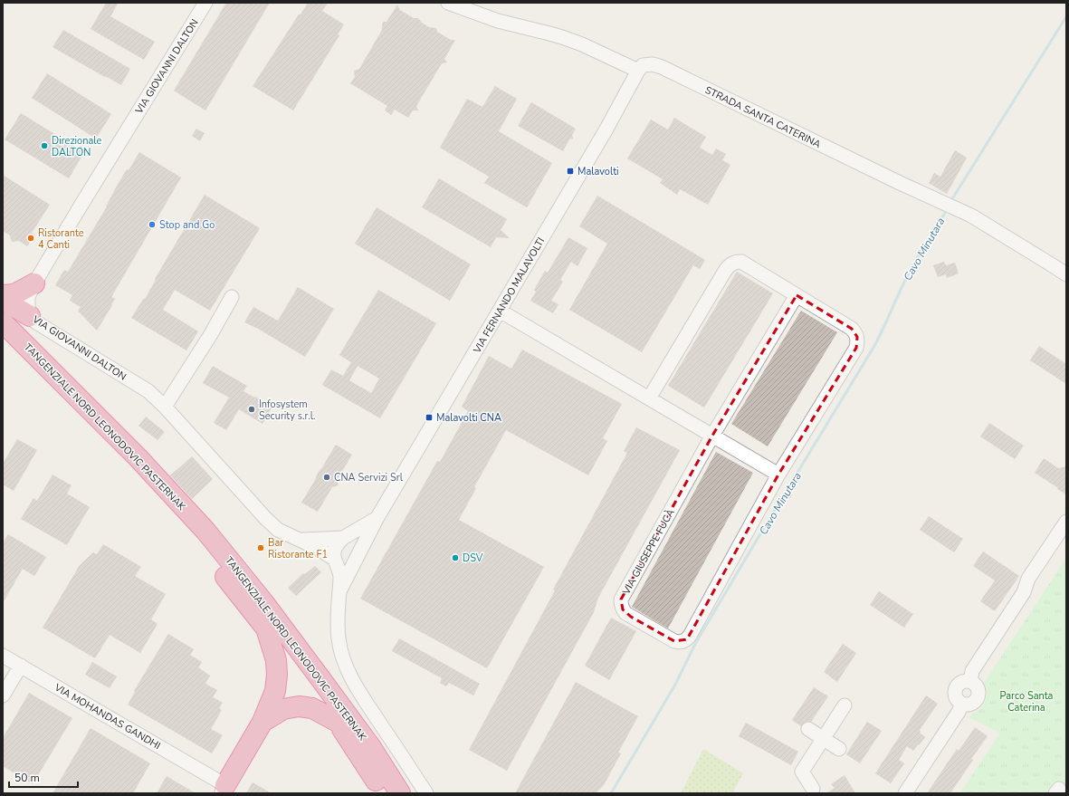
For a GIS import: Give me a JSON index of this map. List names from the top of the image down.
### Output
{
  "streets": {
    "highway": ["TANGENZIALE NORD LEONODOVIC PASTERNAK"],
    "street": [
      "VIA GIOVANNI DALTON",
      "STRADA SANTA CATERINA",
      "VIA FERNANDO MALAVOLTI",
      "VIA GIUSEPPE FUCÀ",
      "VIA MOHANDAS GANDHI"
    ]
  },
  "crossings": [
    ["VIA GIOVANNI DALTON", "VIA FERNANDO MALAVOLTI"],
    ["STRADA SANTA CATERINA", "VIA FERNANDO MALAVOLTI"]
  ],
  "water": ["Cavo Minutara"],
  "parks": ["Parco Santa Caterina"],
  "places": {
    "other": [
      "Direzionale DALTON",
      "Stop and Go",
      "Ristorante 4 Canti",
      "Infosystem Security s.r.l.",
      "CNA Servizi Srl",
      "Bar Ristorante F1",
      "DSV"
    ],
    "transit": ["Malavolti", "Malavolti CNA"]
  },
  "scale_bar": "50 m"
}
